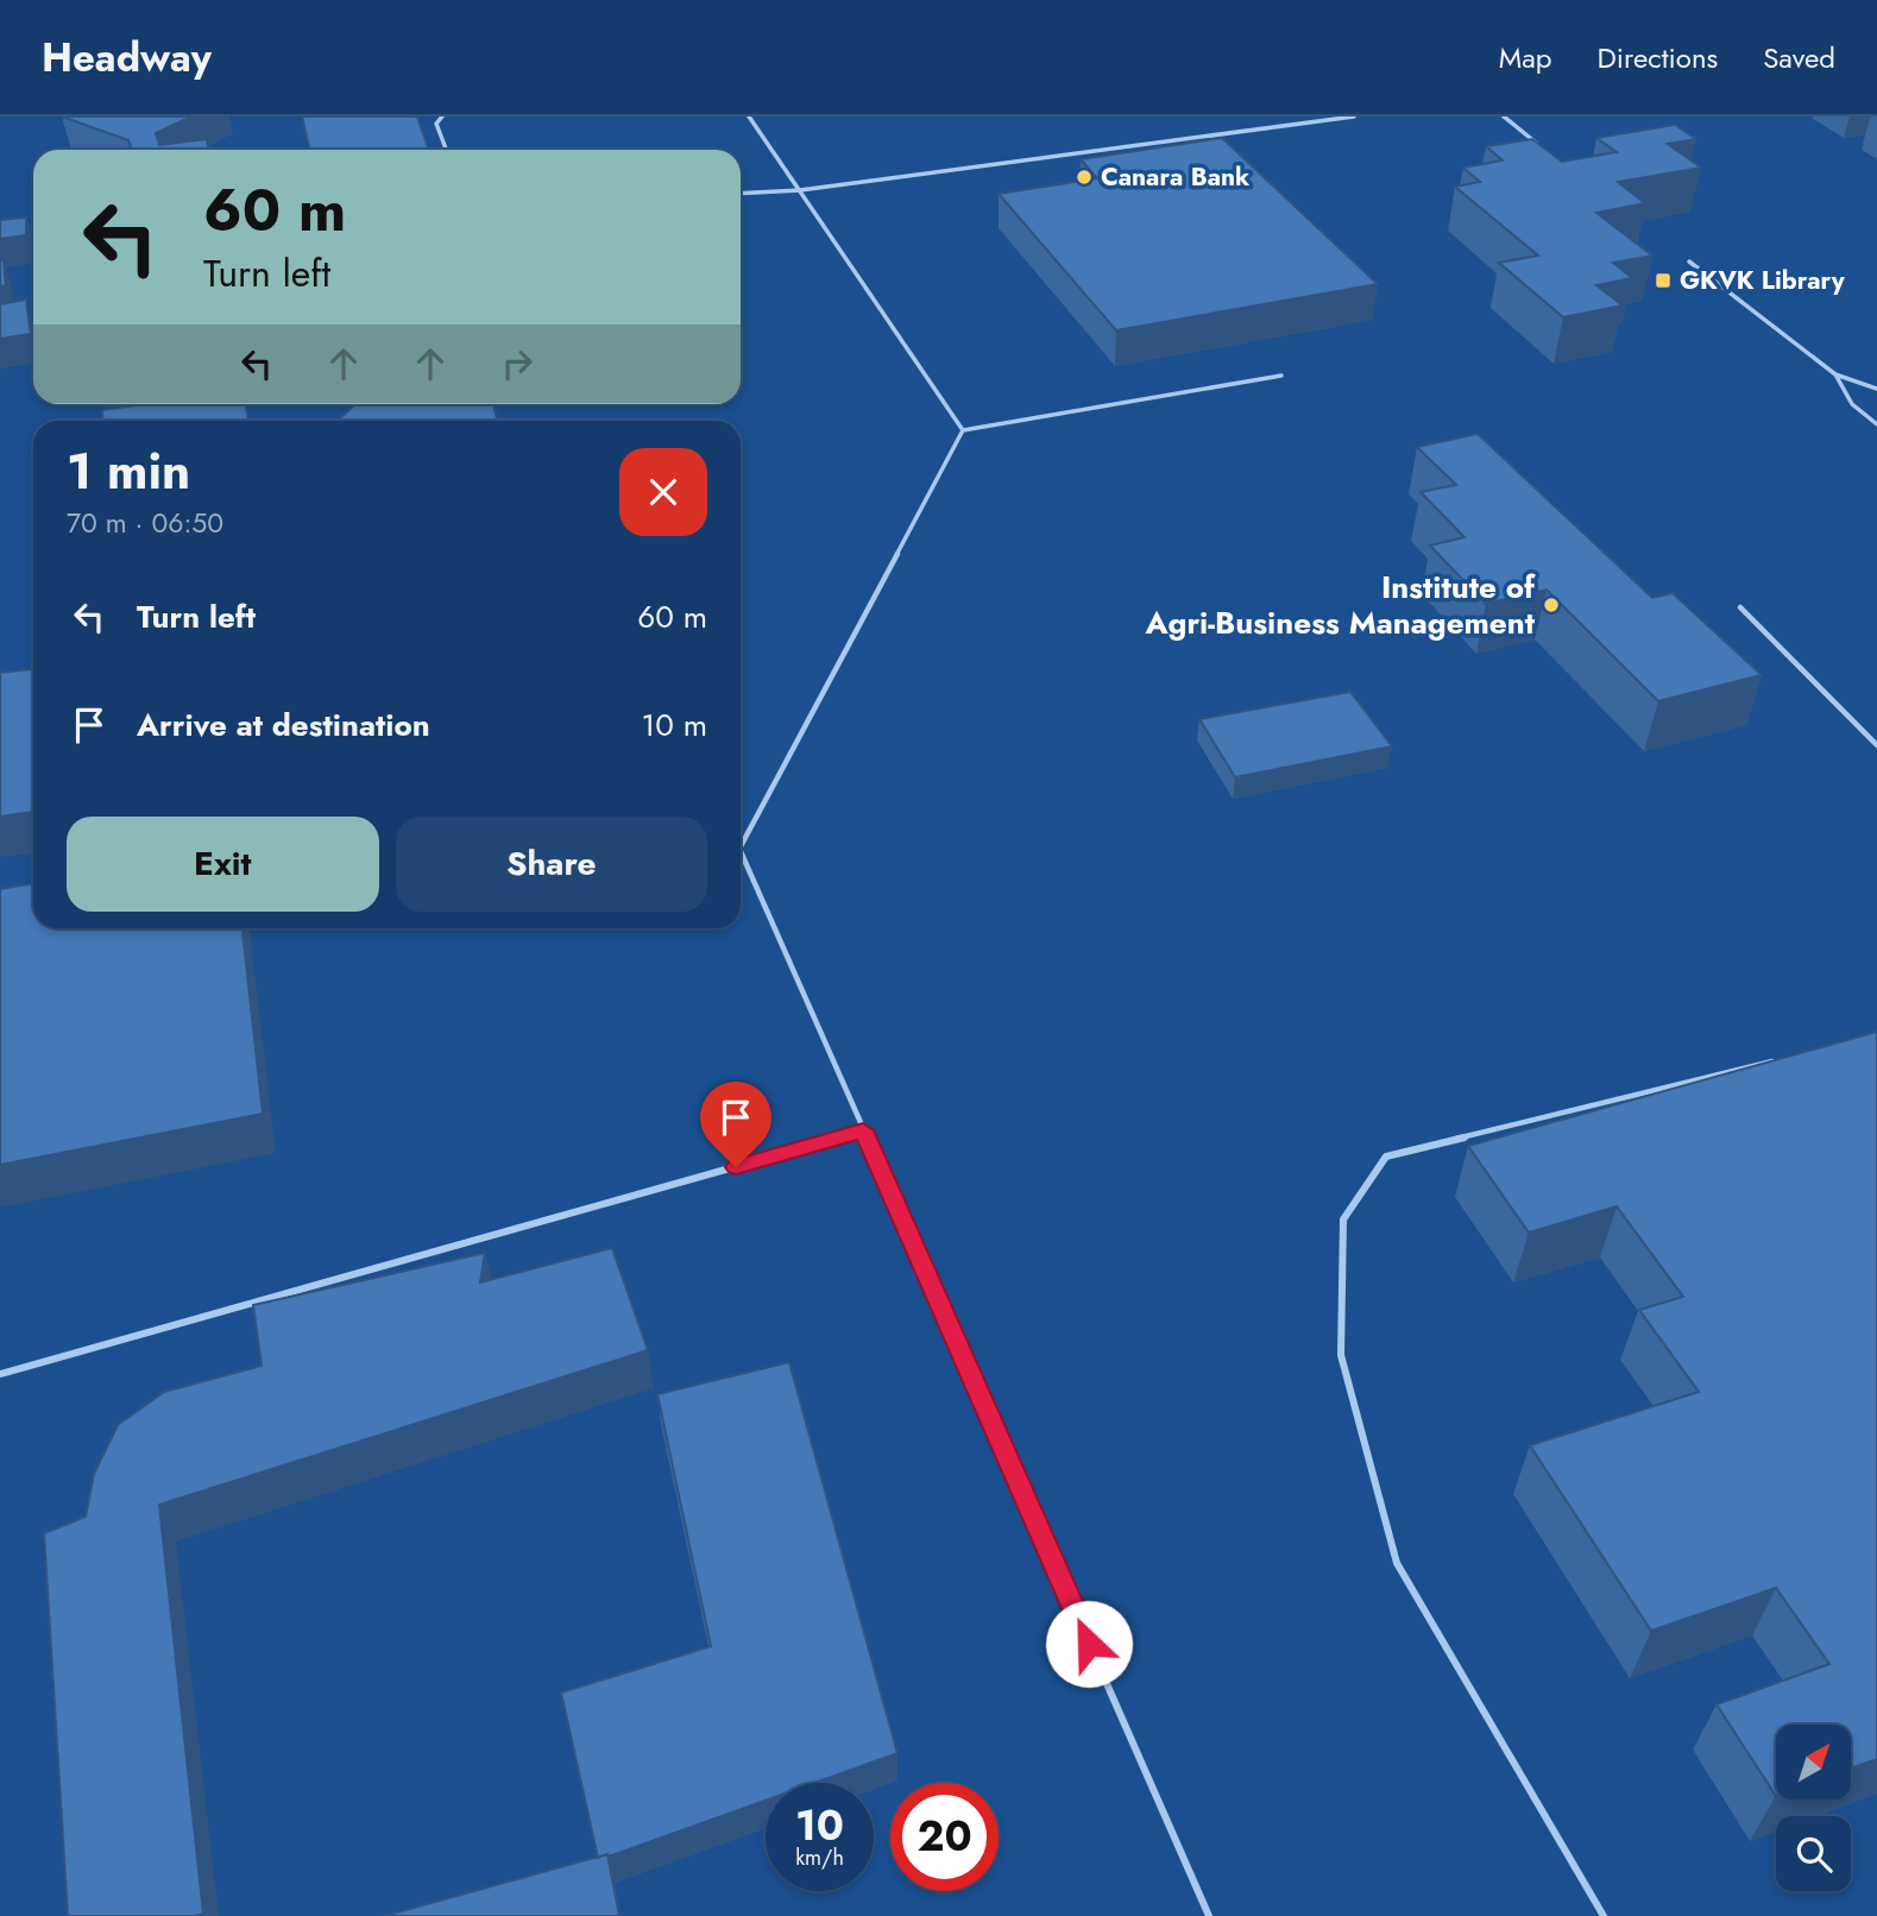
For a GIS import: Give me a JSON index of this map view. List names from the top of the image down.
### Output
{
  "places": {
    "other": ["Canara Bank", "Institute of Agri-Business Management"],
    "transit": ["GKVK Library"]
  },
  "north": "top right",
  "page": {
    "header": "Headway",
    "nav": ["Map", "Directions", "Saved"],
    "turn": ["60 m", "Turn left"],
    "heading": ["1 min", "70 m · 06:50"],
    "list": [
      {
        "name": "Turn left",
        "value": "60 m"
      },
      {
        "name": "Arrive at destination",
        "value": "10 m"
      }
    ],
    "buttons": ["Exit", "Share"],
    "speed": "10 km/h",
    "limit": "20"
  }
}
